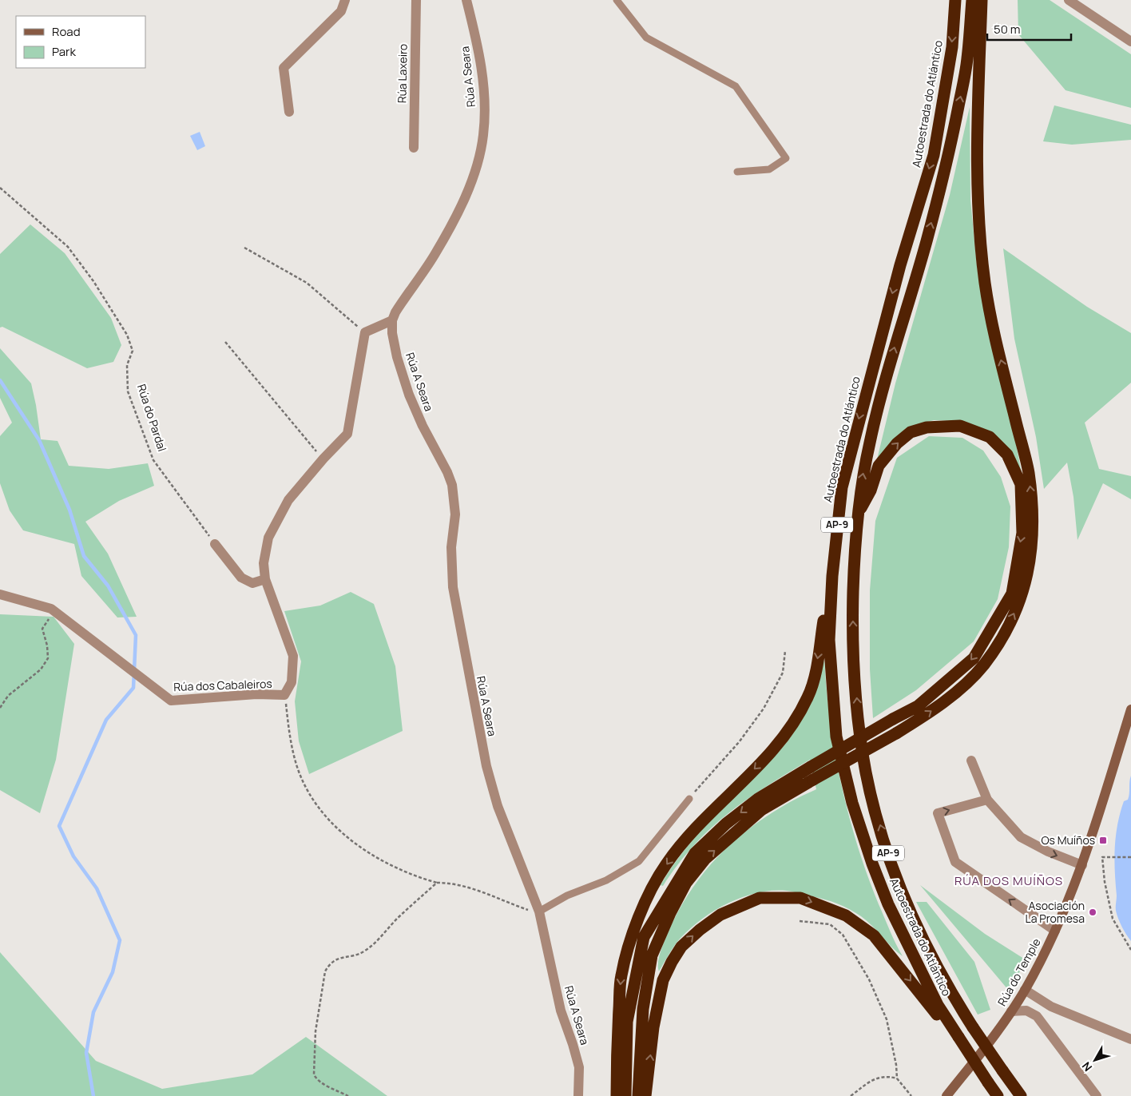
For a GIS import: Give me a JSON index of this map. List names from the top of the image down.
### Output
{
  "streets": {
    "highway": ["Autoestrada do Atlántico", "AP-9"],
    "main road": ["Rúa do Temple"],
    "street": ["Rúa Laxeiro", "Rúa A Seara", "Rúa dos Cabaleiros"],
    "path": ["Rúa do Pardal"]
  },
  "crossings": [
    ["Autoestrada do Atlántico", "AP-9"]
  ],
  "districts": ["RÚA DOS MUÍÑOS"],
  "places": {
    "transit": ["Os Muíños"],
    "other": ["Asociación La Promesa"]
  },
  "legend": ["Road", "Park"],
  "scale_bar": "50 m",
  "north": "bottom left"
}
